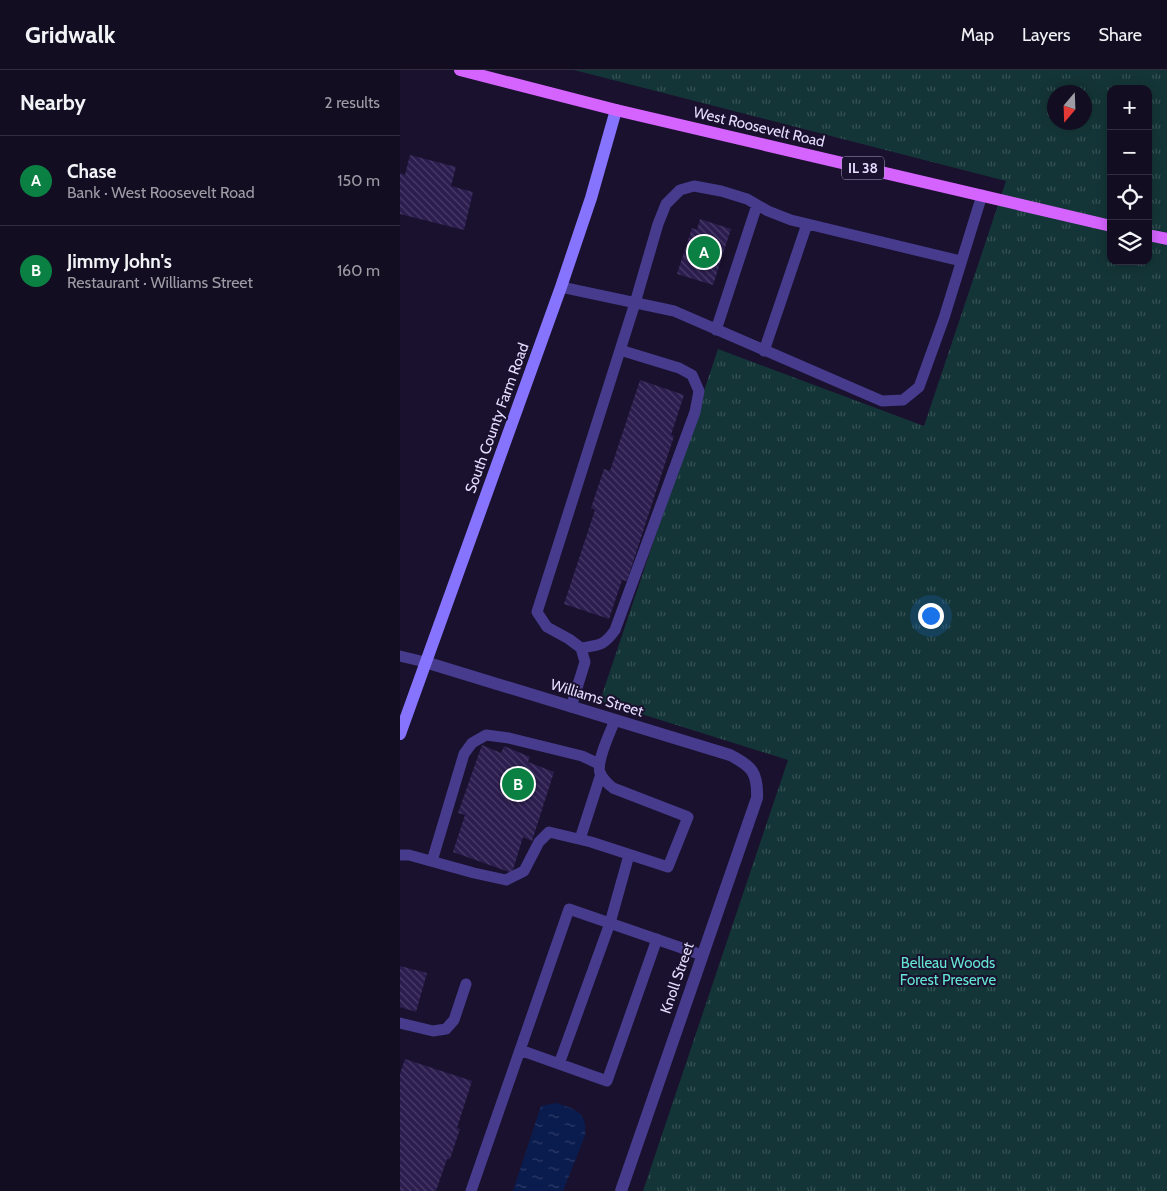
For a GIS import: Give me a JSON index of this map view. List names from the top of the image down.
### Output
{
  "streets": {
    "main road": ["West Roosevelt Road", "IL 38", "South County Farm Road"],
    "street": ["Williams Street", "Knoll Street"]
  },
  "crossings": [
    ["West Roosevelt Road", "South County Farm Road"],
    ["South County Farm Road", "Williams Street"],
    ["Williams Street", "Knoll Street"]
  ],
  "parks": ["Belleau Woods Forest Preserve"],
  "north": "bottom",
  "page": {
    "header": "Gridwalk",
    "nav": ["Map", "Layers", "Share"],
    "heading": ["Nearby", "2 results"],
    "map_buttons": ["+", "−"],
    "list": [
      {
        "mark": "A",
        "name": "Chase",
        "note": "Bank · West Roosevelt Road",
        "value": "150 m"
      },
      {
        "mark": "B",
        "name": "Jimmy John's",
        "note": "Restaurant · Williams Street",
        "value": "160 m"
      }
    ],
    "pins": ["A", "B"]
  }
}
